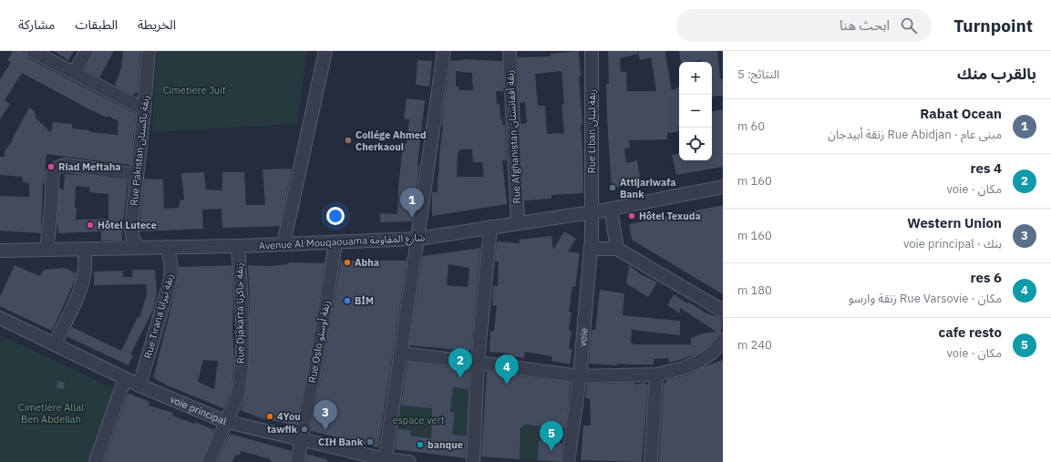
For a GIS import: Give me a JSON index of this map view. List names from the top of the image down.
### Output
{
  "streets": {
    "street": [
      "Rue Liban زنقة لبنان",
      "Rue Afghanistan زنقة أفغانستان",
      "Rue Pakistan زنقة باكستان",
      "Avenue Al Mouqaouama شارع المقاومة",
      "Rue Djakarta زنقة جاكرتا",
      "Rue Tirana زنقة تيرانا",
      "voie",
      "Rue Oslo زنقة أوسلو",
      "voie principal"
    ]
  },
  "crossings": [
    ["Rue Liban زنقة لبنان", "Avenue Al Mouqaouama شارع المقاومة"],
    ["Rue Liban زنقة لبنان", "voie"],
    ["Rue Afghanistan زنقة أفغانستان", "Avenue Al Mouqaouama شارع المقاومة"],
    ["Rue Pakistan زنقة باكستان", "Avenue Al Mouqaouama شارع المقاومة"],
    ["Avenue Al Mouqaouama شارع المقاومة", "Rue Djakarta زنقة جاكرتا"],
    ["Avenue Al Mouqaouama شارع المقاومة", "Rue Tirana زنقة تيرانا"],
    ["Avenue Al Mouqaouama شارع المقاومة", "voie"],
    ["Avenue Al Mouqaouama شارع المقاومة", "Rue Oslo زنقة أوسلو"],
    ["Rue Djakarta زنقة جاكرتا", "voie principal"],
    ["Rue Tirana زنقة تيرانا", "voie principal"],
    ["Rue Oslo زنقة أوسلو", "voie principal"]
  ],
  "parks": ["Cimetiere Juif", "Cimetière Allal Ben Abdellah", "espace vert"],
  "places": [
    "Collége Ahmed Cherkaoui",
    "Riad Meftaha",
    "Attijariwafa Bank",
    "Hôtel Texuda",
    "Hôtel Lutece",
    "Abha",
    "BİM",
    "4You",
    "tawfik",
    "CIH Bank",
    "banque"
  ],
  "page": {
    "header": "Turnpoint",
    "search": "ابحث هنا",
    "nav": ["الخريطة", "الطبقات", "مشاركة"],
    "heading": ["بالقرب منك", "النتائج: 5"],
    "map_buttons": ["+", "−"],
    "list": [
      {
        "mark": "1",
        "name": "Rabat Ocean",
        "note": "مبنى عام · Rue Abidjan زنقة أبيدجان",
        "value": "60 m"
      },
      {
        "mark": "2",
        "name": "res 4",
        "note": "مكان · voie",
        "value": "160 m"
      },
      {
        "mark": "3",
        "name": "Western Union",
        "note": "بنك · voie principal",
        "value": "160 m"
      },
      {
        "mark": "4",
        "name": "res 6",
        "note": "مكان · Rue Varsovie زنقة وارسو",
        "value": "180 m"
      },
      {
        "mark": "5",
        "name": "cafe resto",
        "note": "مكان · voie",
        "value": "240 m"
      }
    ],
    "pins": [
      "1",
      "2",
      "4",
      "3",
      "5"
    ]
  }
}
